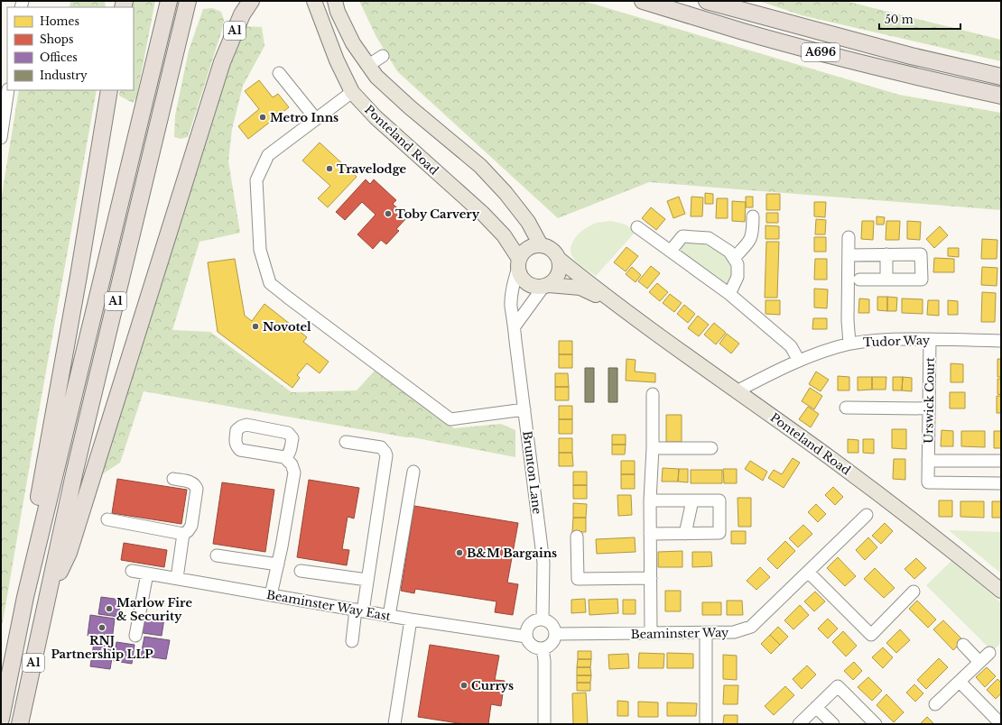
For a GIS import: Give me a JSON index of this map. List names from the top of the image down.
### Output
{
  "streets": {
    "highway": ["A1", "A696"],
    "main road": ["Ponteland Road"],
    "street": [
      "Tudor Way",
      "Urswick Court",
      "Brunton Lane",
      "Beaminster Way East",
      "Beaminster Way"
    ]
  },
  "crossings": [
    ["Ponteland Road", "Tudor Way"],
    ["Ponteland Road", "Brunton Lane"],
    ["Tudor Way", "Urswick Court"],
    ["Brunton Lane", "Beaminster Way East"],
    ["Brunton Lane", "Beaminster Way"],
    ["Beaminster Way East", "Beaminster Way"]
  ],
  "places": [
    "Metro Inns",
    "Travelodge",
    "Toby Carvery",
    "Novotel",
    "B&M Bargains",
    "Marlow Fire & Security",
    "RNJ Partnership LLP",
    "Currys"
  ],
  "legend": [
    "Homes",
    "Shops",
    "Offices",
    "Industry"
  ],
  "scale_bar": "50 m"
}
